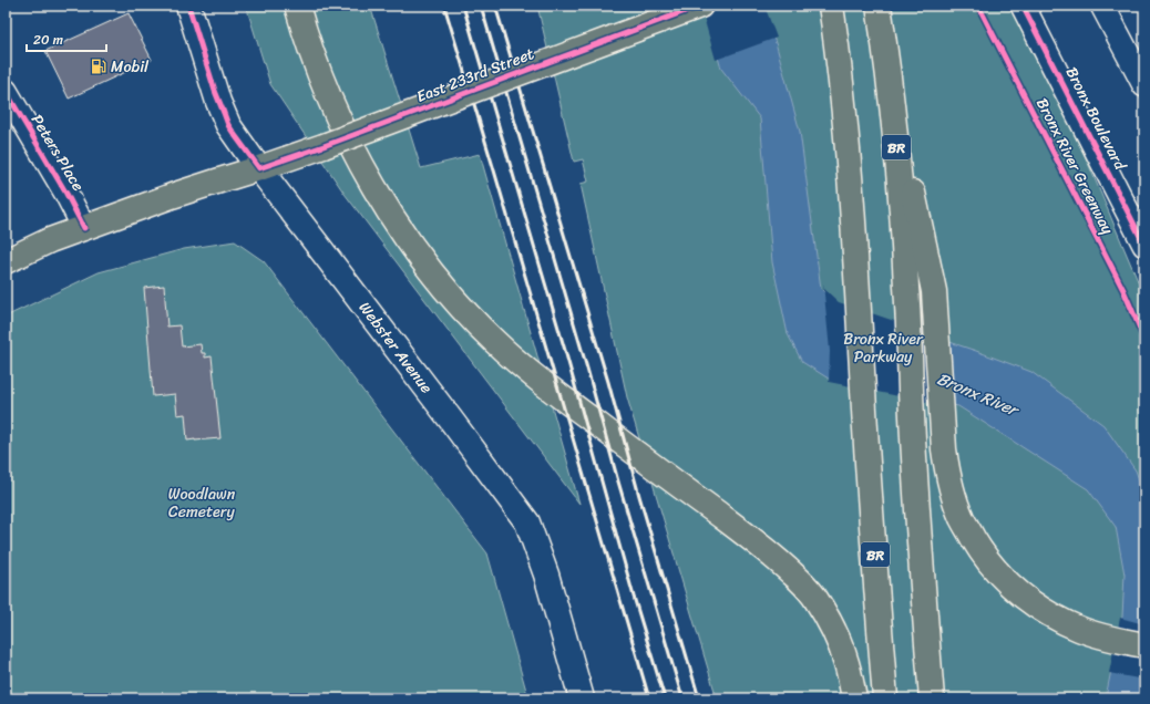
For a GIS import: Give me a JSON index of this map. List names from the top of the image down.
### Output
{
  "streets": {
    "main road": ["East 233rd Street", "BR", "Webster Avenue"],
    "street": ["Bronx Boulevard", "Peters Place"],
    "cycle path": ["Bronx River Greenway"]
  },
  "crossings": [
    ["East 233rd Street", "Peters Place"],
    ["East 233rd Street", "Webster Avenue"]
  ],
  "water": ["Bronx River"],
  "parks": ["Bronx River Parkway", "Woodlawn Cemetery"],
  "places": {
    "fuel station": ["Mobil"]
  },
  "scale_bar": "20 m"
}
